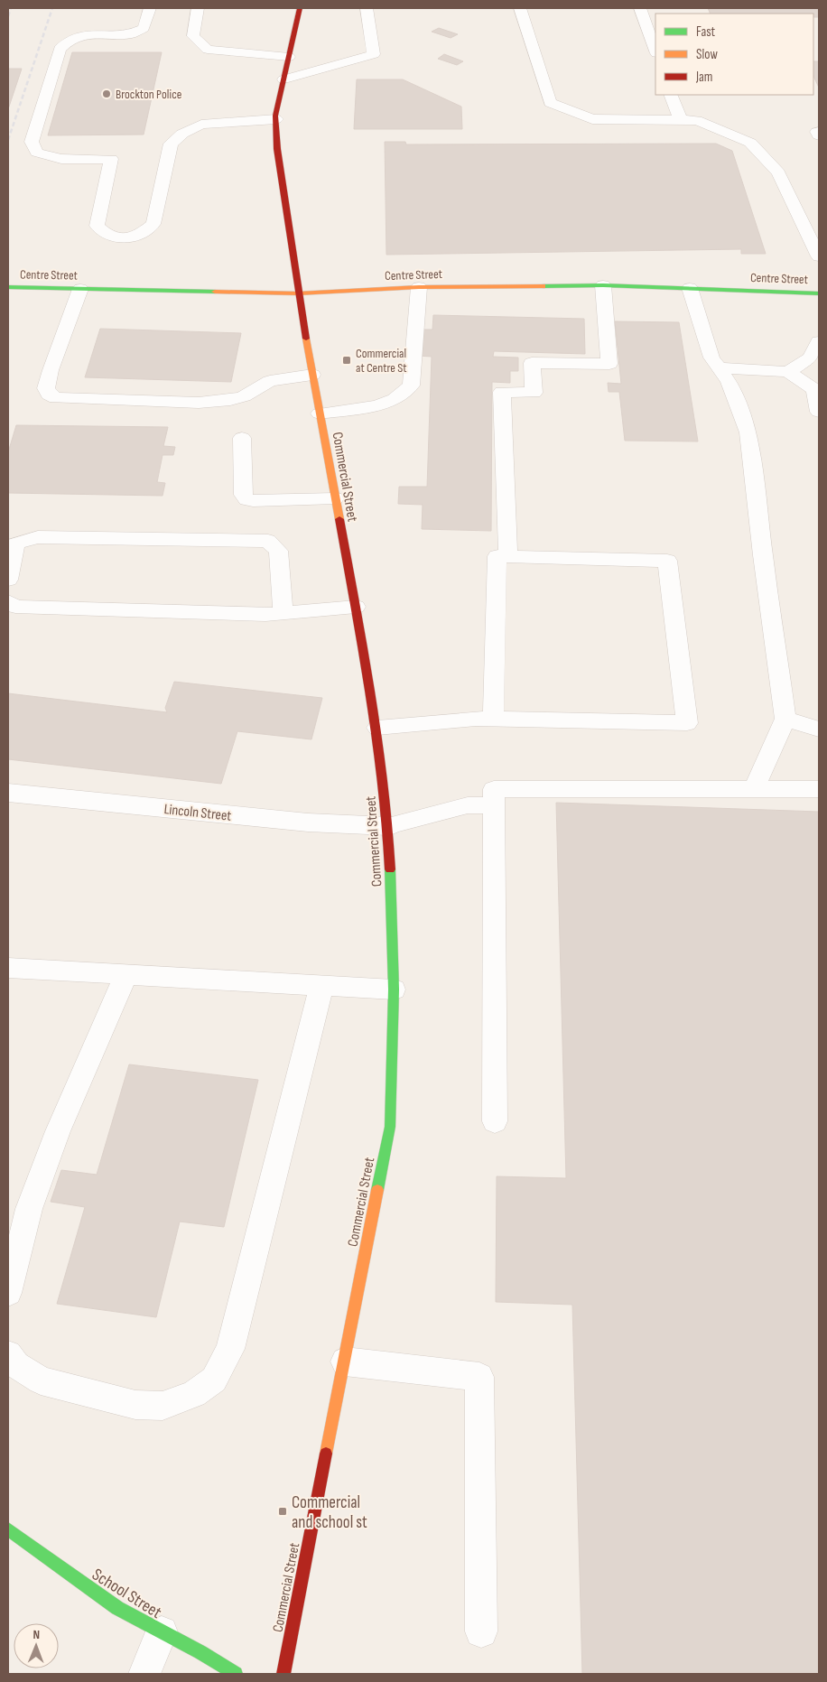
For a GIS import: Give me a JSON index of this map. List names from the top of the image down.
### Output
{
  "streets": {
    "main road": ["Centre Street", "Commercial Street", "School Street"],
    "street": ["Lincoln Street"]
  },
  "crossings": [
    ["Centre Street", "Commercial Street"],
    ["Commercial Street", "Lincoln Street"]
  ],
  "places": {
    "other": ["Brockton Police"],
    "transit": ["Commercial at Centre St", "Commercial and school st"]
  },
  "legend": ["Fast", "Slow", "Jam"],
  "north": "top"
}
